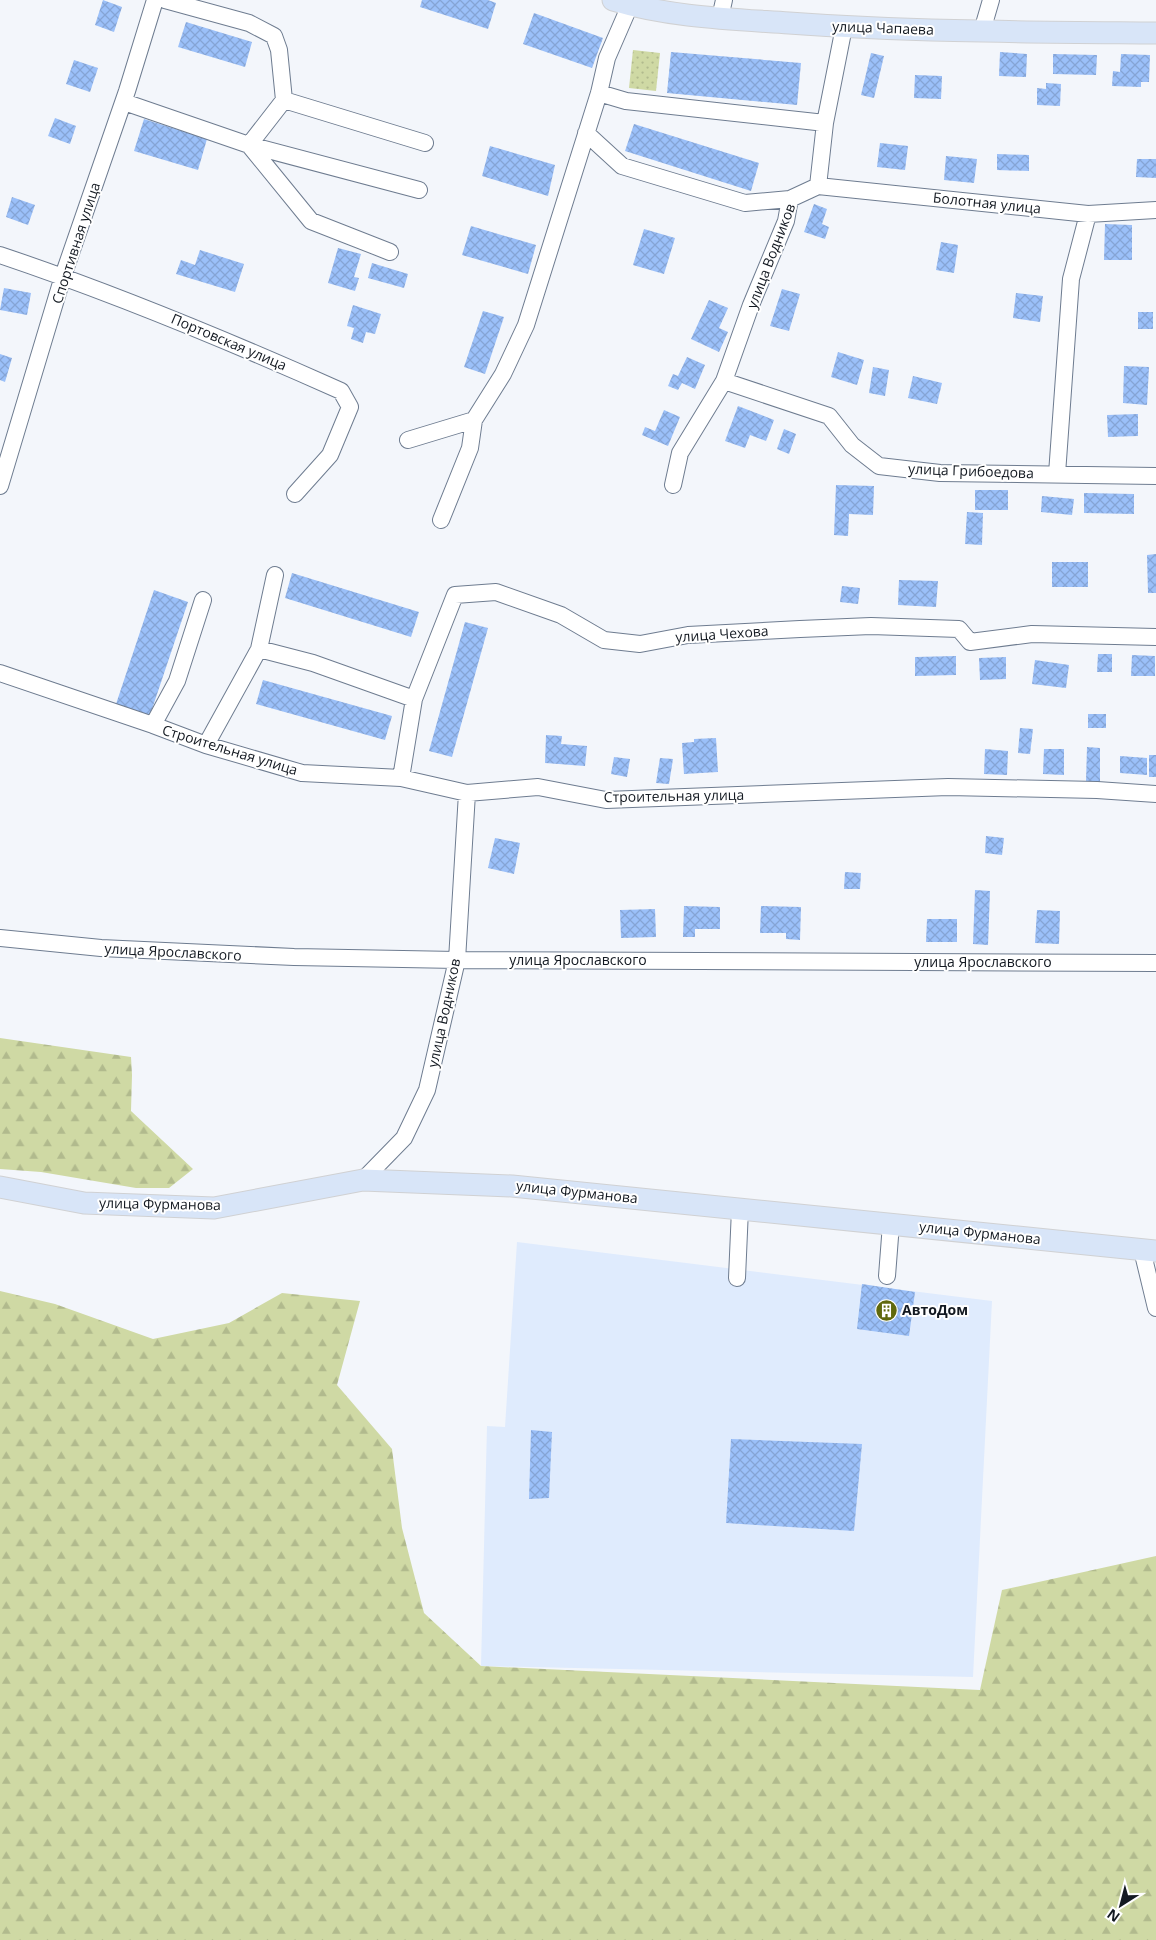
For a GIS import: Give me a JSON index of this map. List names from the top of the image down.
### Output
{
  "streets": {
    "main road": ["улица Чапаева", "улица Фурманова"],
    "street": [
      "Болотная улица",
      "Спортивная улица",
      "улица Водников",
      "Портовская улица",
      "улица Грибоедова",
      "улица Чехова",
      "Строительная улица",
      "улица Ярославского"
    ]
  },
  "crossings": [
    ["Болотная улица", "улица Водников"],
    ["Спортивная улица", "Портовская улица"],
    ["улица Водников", "улица Грибоедова"],
    ["улица Водников", "Строительная улица"],
    ["улица Водников", "улица Ярославского"],
    ["улица Водников", "улица Фурманова"],
    ["улица Чехова", "Строительная улица"]
  ],
  "places": {
    "building": ["АвтоДом"]
  },
  "north": "bottom left"
}
